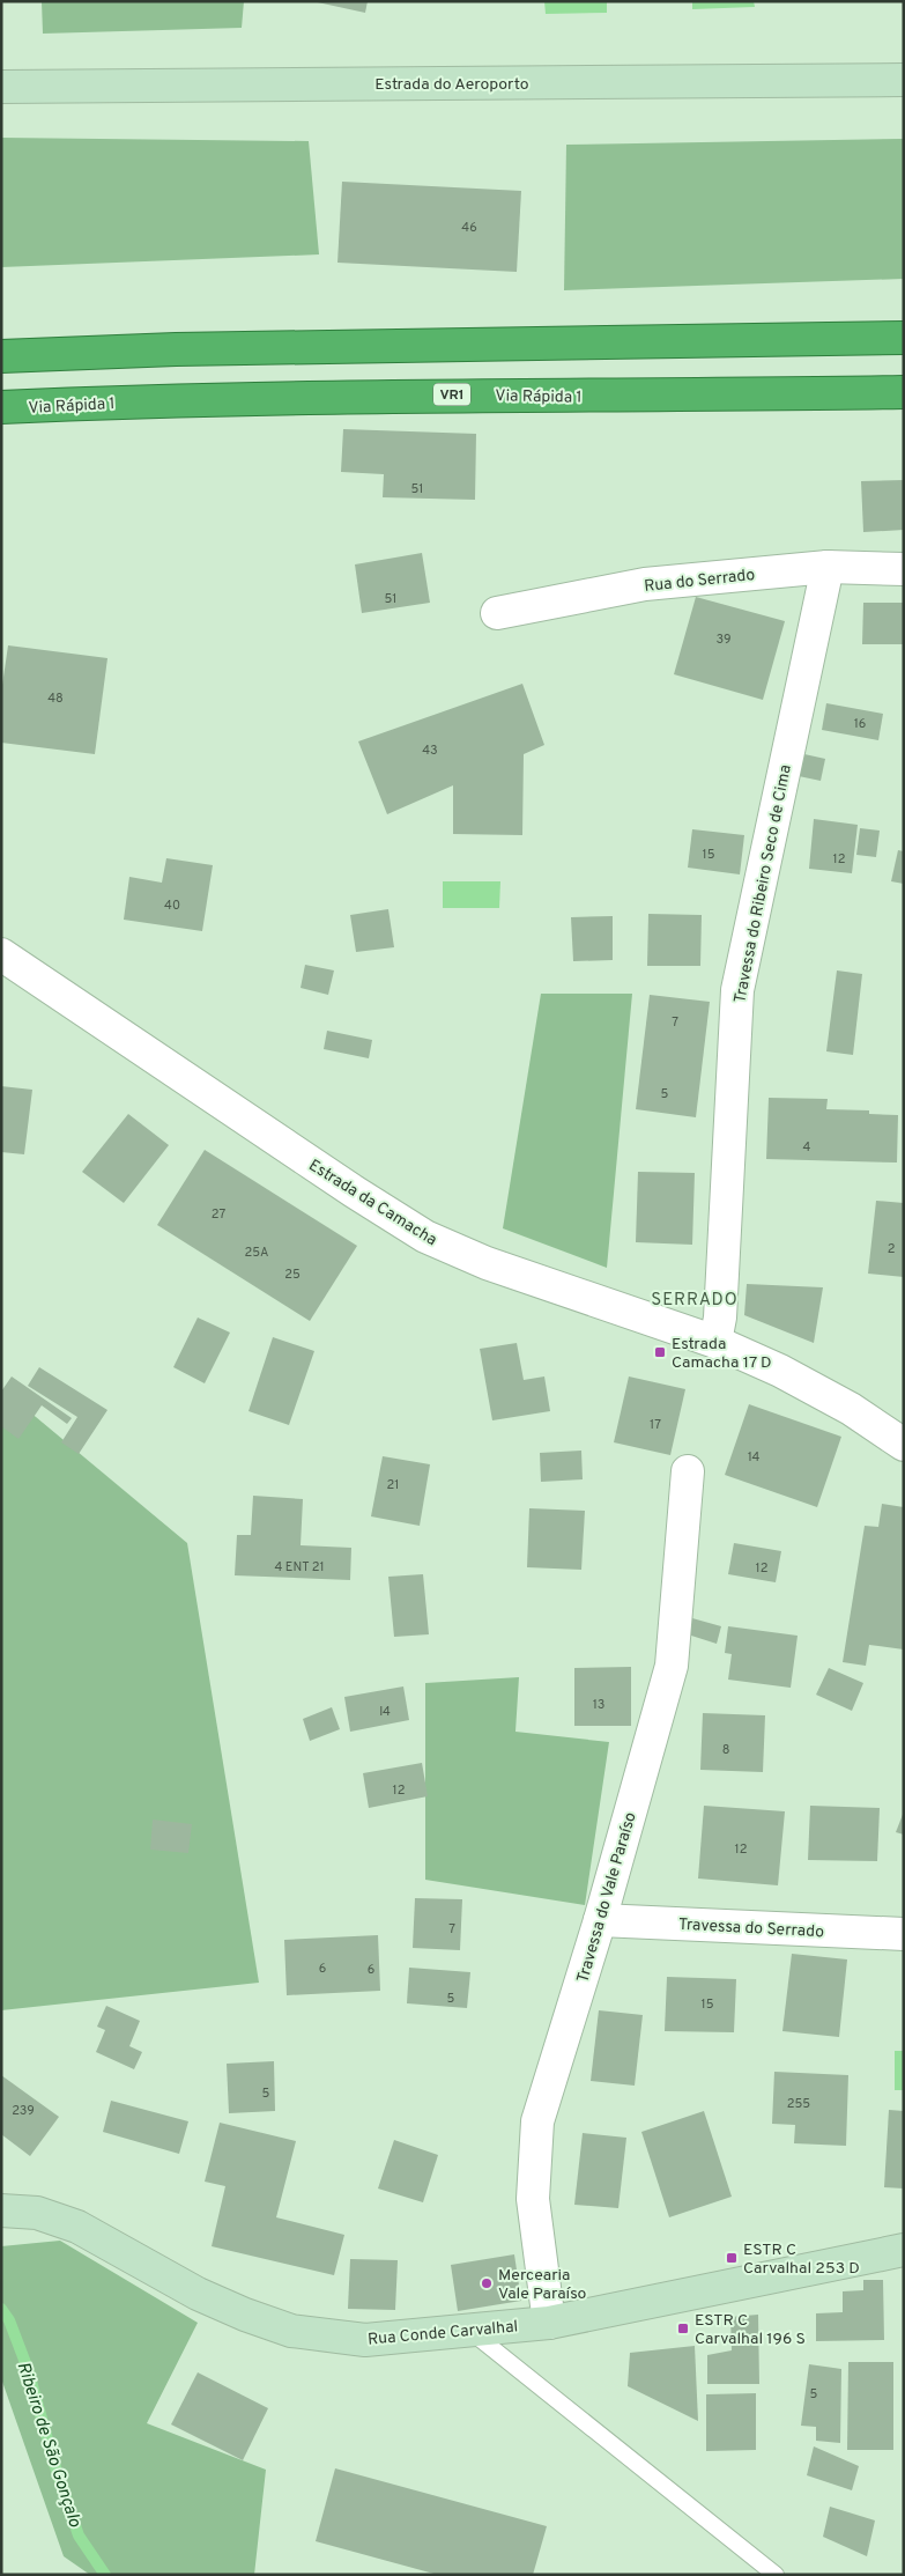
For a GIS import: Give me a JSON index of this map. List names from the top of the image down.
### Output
{
  "streets": {
    "highway": ["VR1", "Via Rápida 1"],
    "main road": ["Estrada do Aeroporto", "Rua Conde Carvalhal"],
    "street": [
      "Rua do Serrado",
      "Travessa do Ribeiro Seco de Cima",
      "Estrada da Camacha",
      "Travessa do Vale Paraíso",
      "Travessa do Serrado"
    ]
  },
  "crossings": [
    ["Rua do Serrado", "Travessa do Ribeiro Seco de Cima"],
    ["Travessa do Ribeiro Seco de Cima", "Estrada da Camacha"],
    ["Travessa do Vale Paraíso", "Travessa do Serrado"],
    ["Travessa do Vale Paraíso", "Rua Conde Carvalhal"]
  ],
  "districts": ["SERRADO"],
  "water": ["Ribeiro de São Gonçalo"],
  "places": {
    "transit": ["Estrada Camacha 17 D", "ESTR C Carvalhal 253 D", "ESTR C Carvalhal 196 S"],
    "other": ["Mercearia Vale Paraíso"]
  },
  "house_numbers": [
    "46",
    "51",
    "51",
    "39",
    "48",
    "16",
    "43",
    "15",
    "12",
    "40",
    "7",
    "5",
    "4",
    "27",
    "2",
    "25A",
    "25",
    "17",
    "14",
    "21",
    "4 ENT 21",
    "12",
    "13",
    "I4",
    "8",
    "12",
    "12",
    "7",
    "6",
    "6",
    "5",
    "15",
    "5",
    "255",
    "239",
    "5"
  ]
}
